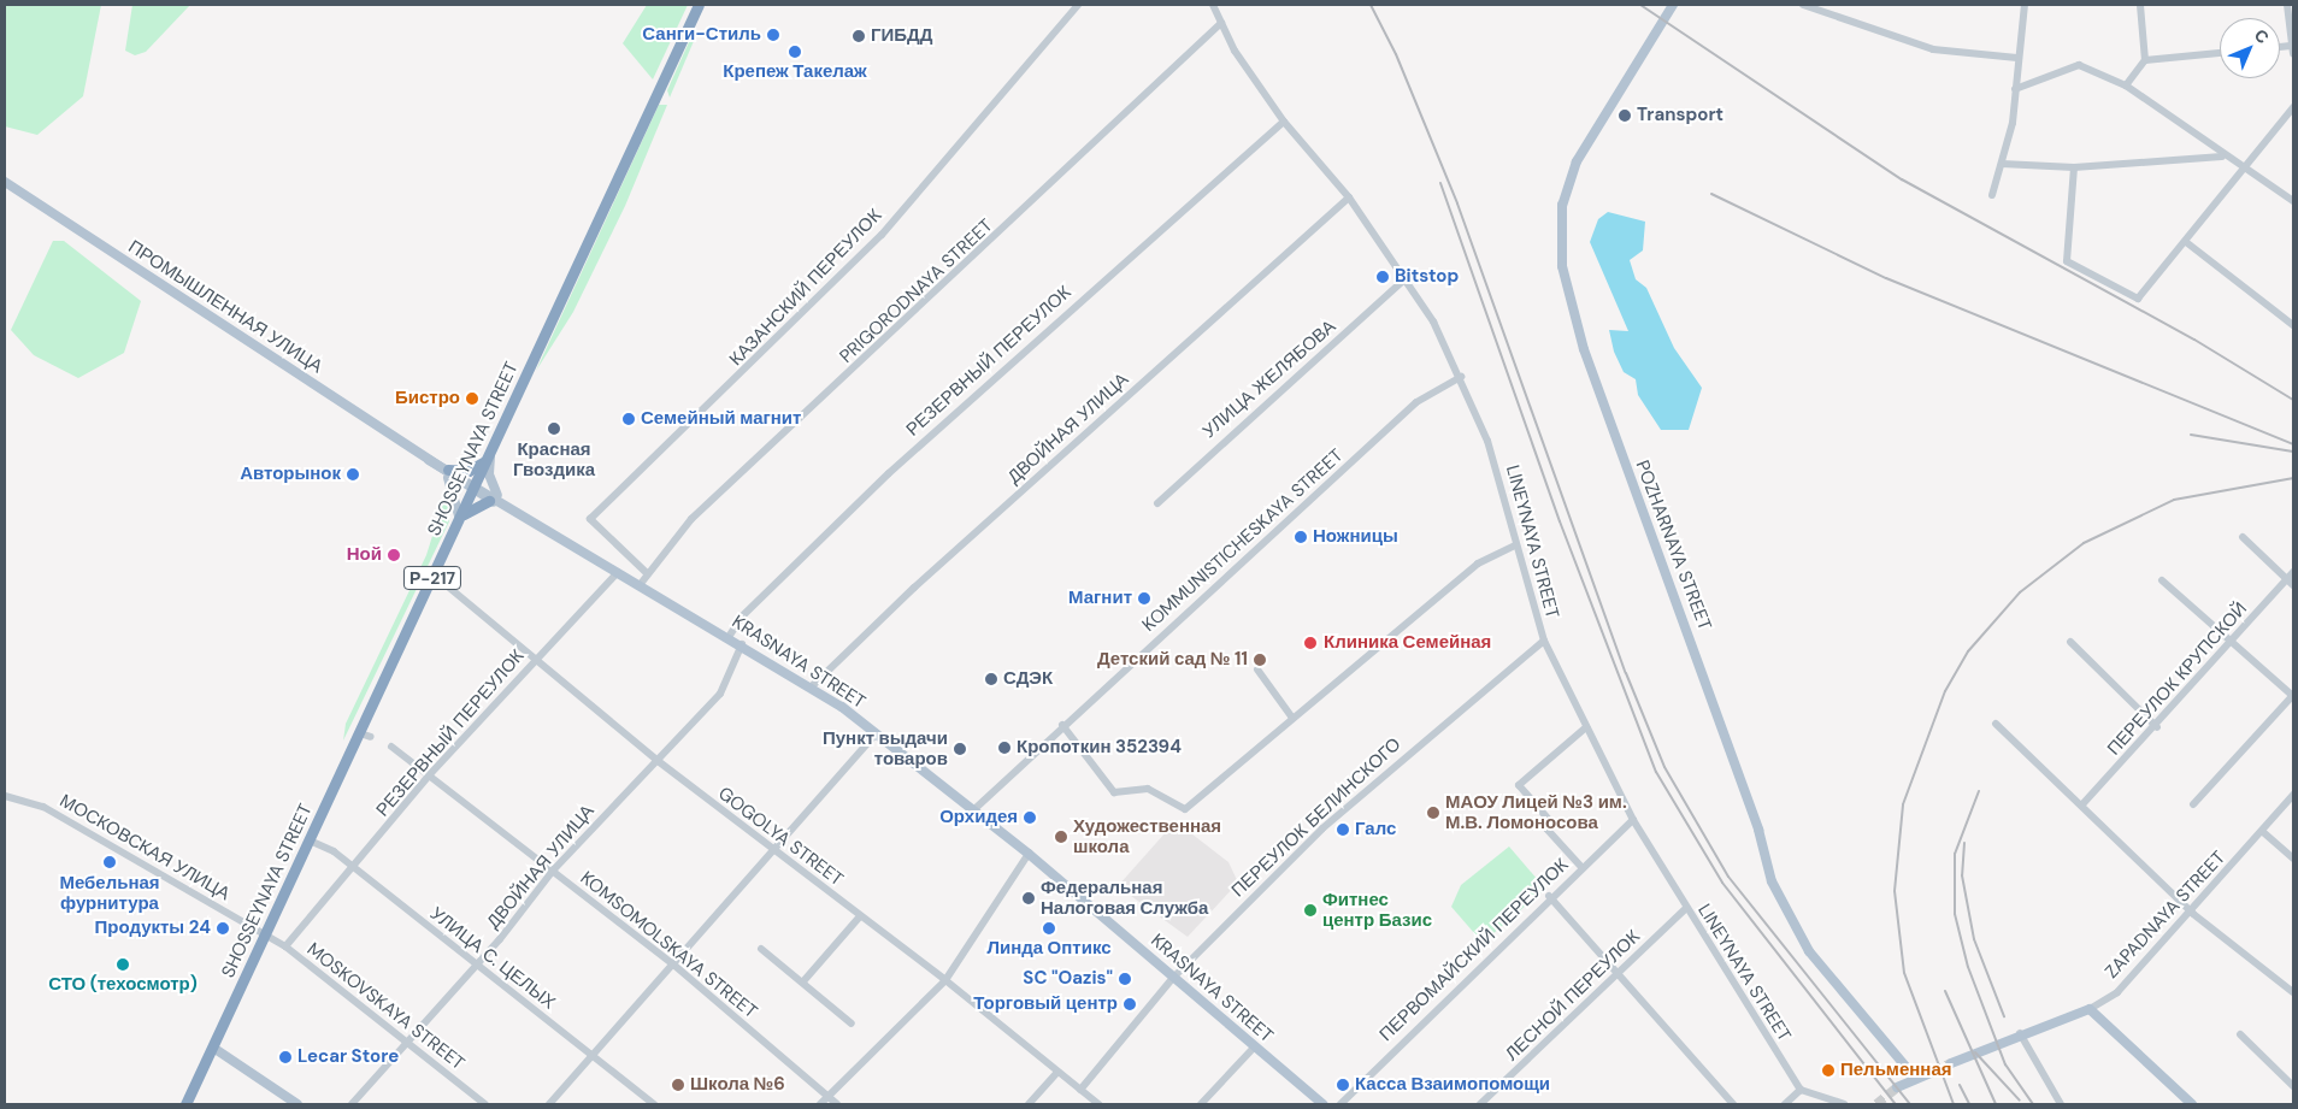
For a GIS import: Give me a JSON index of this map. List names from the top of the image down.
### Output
{
  "streets": {
    "highway": ["SHOSSEYNAYA STREET", "Р-217"],
    "main road": [
      "ПРОМЫШЛЕННАЯ УЛИЦА",
      "POZHARNAYA STREET",
      "KRASNAYA STREET",
      "ZAPADNAYA STREET"
    ],
    "street": [
      "КАЗАНСКИЙ ПЕРЕУЛОК",
      "PRIGORODNAYA STREET",
      "РЕЗЕРВНЫЙ ПЕРЕУЛОК",
      "УЛИЦА ЖЕЛЯБОВА",
      "ДВОЙНАЯ УЛИЦА",
      "KOMMUNISTICHESKAYA STREET",
      "LINEYNAYA STREET",
      "ПЕРЕУЛОК КРУПСКОЙ",
      "ПЕРЕУЛОК БЕЛИНСКОГО",
      "GOGOLYA STREET",
      "МОСКОВСКАЯ УЛИЦА",
      "KOMSOMOLSKAYA STREET",
      "ПЕРВОМАЙСКИЙ ПЕРЕУЛОК",
      "УЛИЦА С. ЦЕЛЫХ",
      "ЛЕСНОЙ ПЕРЕУЛОК",
      "MOSKOVSKAYA STREET"
    ]
  },
  "crossings": [
    ["КАЗАНСКИЙ ПЕРЕУЛОК", "PRIGORODNAYA STREET"],
    ["PRIGORODNAYA STREET", "LINEYNAYA STREET"],
    ["PRIGORODNAYA STREET", "KRASNAYA STREET"],
    ["ПРОМЫШЛЕННАЯ УЛИЦА", "KRASNAYA STREET"],
    ["РЕЗЕРВНЫЙ ПЕРЕУЛОК", "LINEYNAYA STREET"],
    ["РЕЗЕРВНЫЙ ПЕРЕУЛОК", "KRASNAYA STREET"],
    ["РЕЗЕРВНЫЙ ПЕРЕУЛОК", "GOGOLYA STREET"],
    ["РЕЗЕРВНЫЙ ПЕРЕУЛОК", "KOMSOMOLSKAYA STREET"],
    ["РЕЗЕРВНЫЙ ПЕРЕУЛОК", "УЛИЦА С. ЦЕЛЫХ"],
    ["РЕЗЕРВНЫЙ ПЕРЕУЛОК", "MOSKOVSKAYA STREET"],
    ["УЛИЦА ЖЕЛЯБОВА", "LINEYNAYA STREET"],
    ["ДВОЙНАЯ УЛИЦА", "LINEYNAYA STREET"],
    ["ДВОЙНАЯ УЛИЦА", "KRASNAYA STREET"],
    ["ДВОЙНАЯ УЛИЦА", "GOGOLYA STREET"],
    ["ДВОЙНАЯ УЛИЦА", "KOMSOMOLSKAYA STREET"],
    ["ДВОЙНАЯ УЛИЦА", "УЛИЦА С. ЦЕЛЫХ"],
    ["ДВОЙНАЯ УЛИЦА", "MOSKOVSKAYA STREET"],
    ["SHOSSEYNAYA STREET", "KRASNAYA STREET"],
    ["SHOSSEYNAYA STREET", "МОСКОВСКАЯ УЛИЦА"],
    ["SHOSSEYNAYA STREET", "УЛИЦА С. ЦЕЛЫХ"],
    ["SHOSSEYNAYA STREET", "MOSKOVSKAYA STREET"],
    ["KOMMUNISTICHESKAYA STREET", "LINEYNAYA STREET"],
    ["KOMMUNISTICHESKAYA STREET", "KRASNAYA STREET"],
    ["LINEYNAYA STREET", "ПЕРЕУЛОК БЕЛИНСКОГО"],
    ["LINEYNAYA STREET", "ПЕРВОМАЙСКИЙ ПЕРЕУЛОК"],
    ["LINEYNAYA STREET", "ЛЕСНОЙ ПЕРЕУЛОК"],
    ["KRASNAYA STREET", "ПЕРЕУЛОК БЕЛИНСКОГО"],
    ["ПЕРЕУЛОК БЕЛИНСКОГО", "GOGOLYA STREET"],
    ["МОСКОВСКАЯ УЛИЦА", "MOSKOVSKAYA STREET"]
  ],
  "places": [
    "Санги-Стиль",
    "ГИБДД",
    "Крепеж Такелаж",
    "Transport",
    "Bitstop",
    "Бистро",
    "Семейный магнит",
    "Красная Гвоздика",
    "Авторынок",
    "Ножницы",
    "Ной",
    "Магнит",
    "Клиника Семейная",
    "Детский сад № 11",
    "СДЭК",
    "Кропоткин 352394",
    "Пункт выдачи товаров",
    "МАОУ Лицей №3 им. М.В. Ломоносова",
    "Орхидея",
    "Галс",
    "Художественная школа",
    "Мебельная фурнитура",
    "Федеральная Налоговая Служба",
    "Фитнес центр Базис",
    "Продукты 24",
    "Линда Оптикс",
    "СТО (техосмотр)",
    "SC \"Oazis\"",
    "Торговый центр",
    "Lecar Store",
    "Пельменная",
    "Школа №6",
    "Касса Взаимопомощи"
  ],
  "north": "top right"
}
